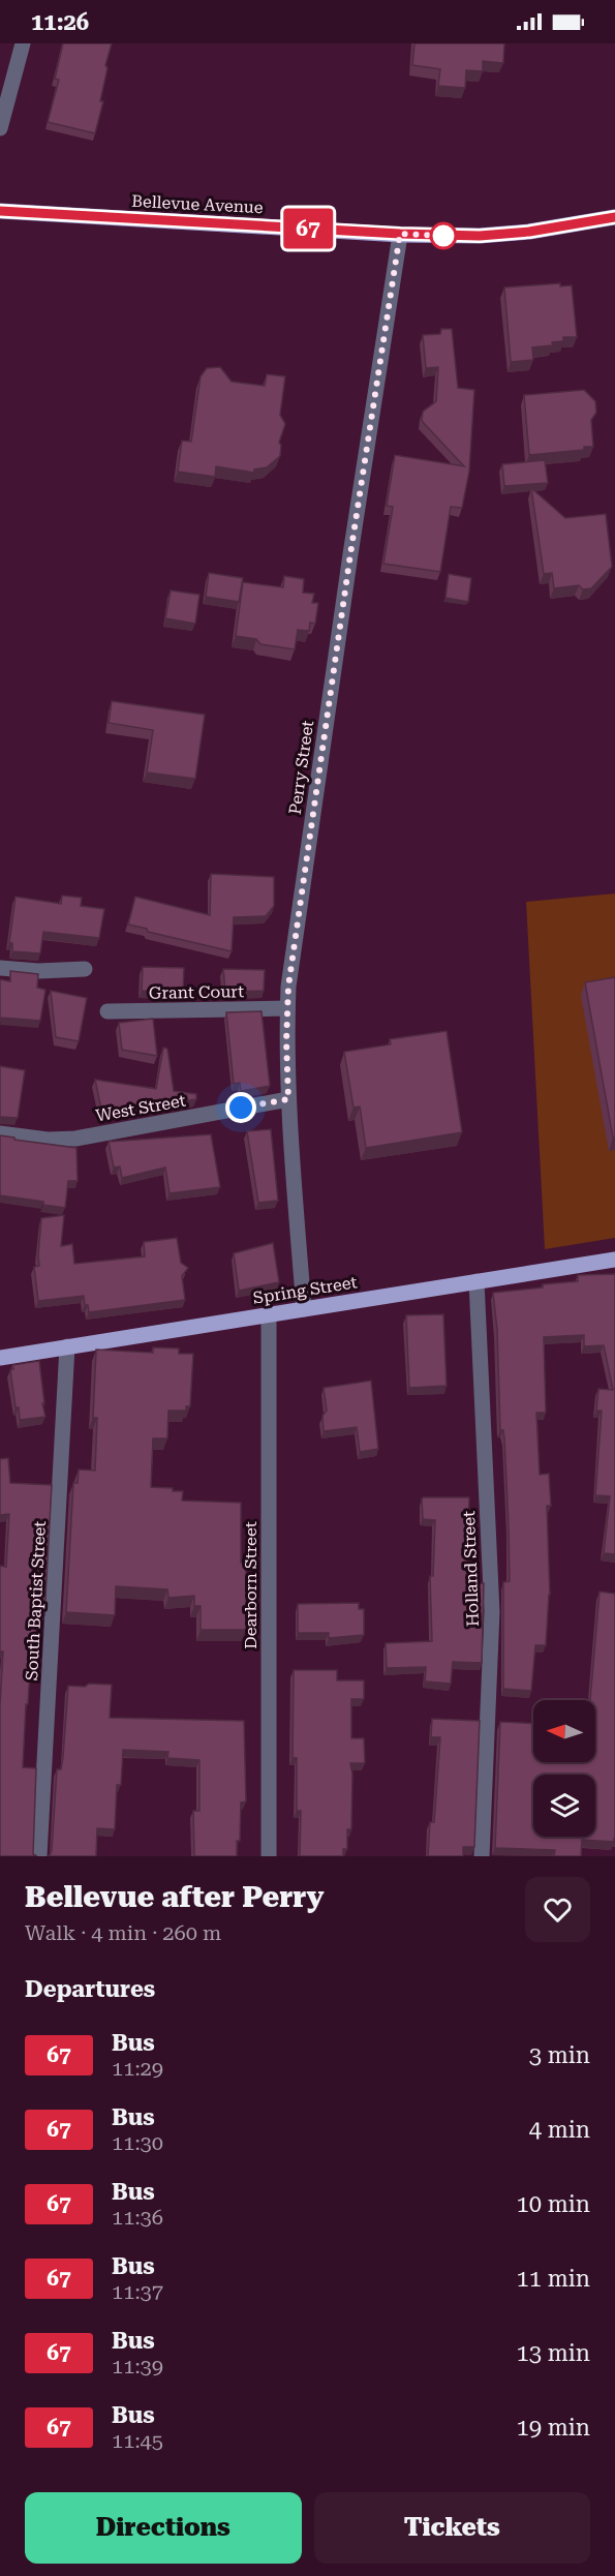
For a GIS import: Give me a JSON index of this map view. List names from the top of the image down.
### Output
{
  "streets": {
    "main road": ["Bellevue Avenue", "Spring Street"],
    "street": [
      "Perry Street",
      "Grant Court",
      "West Street",
      "Holland Street",
      "Dearborn Street",
      "South Baptist Street"
    ]
  },
  "crossings": [
    ["Bellevue Avenue", "Perry Street"],
    ["Perry Street", "Grant Court"],
    ["Perry Street", "West Street"],
    ["Perry Street", "Spring Street"],
    ["Spring Street", "Holland Street"],
    ["Spring Street", "Dearborn Street"],
    ["Spring Street", "South Baptist Street"]
  ],
  "lines": ["bus line 67"],
  "north": "left",
  "page": {
    "status": "11:26",
    "on_map": "67",
    "heading": [
      ["Bellevue after Perry", "Walk · 4 min · 260 m"],
      "Departures"
    ],
    "list": [
      {
        "mark": "67",
        "name": "Bus",
        "note": "11:29",
        "value": "3 min"
      },
      {
        "mark": "67",
        "name": "Bus",
        "note": "11:30",
        "value": "4 min"
      },
      {
        "mark": "67",
        "name": "Bus",
        "note": "11:36",
        "value": "10 min"
      },
      {
        "mark": "67",
        "name": "Bus",
        "note": "11:37",
        "value": "11 min"
      },
      {
        "mark": "67",
        "name": "Bus",
        "note": "11:39",
        "value": "13 min"
      },
      {
        "mark": "67",
        "name": "Bus",
        "note": "11:45",
        "value": "19 min"
      }
    ],
    "buttons": ["Directions", "Tickets"]
  }
}
